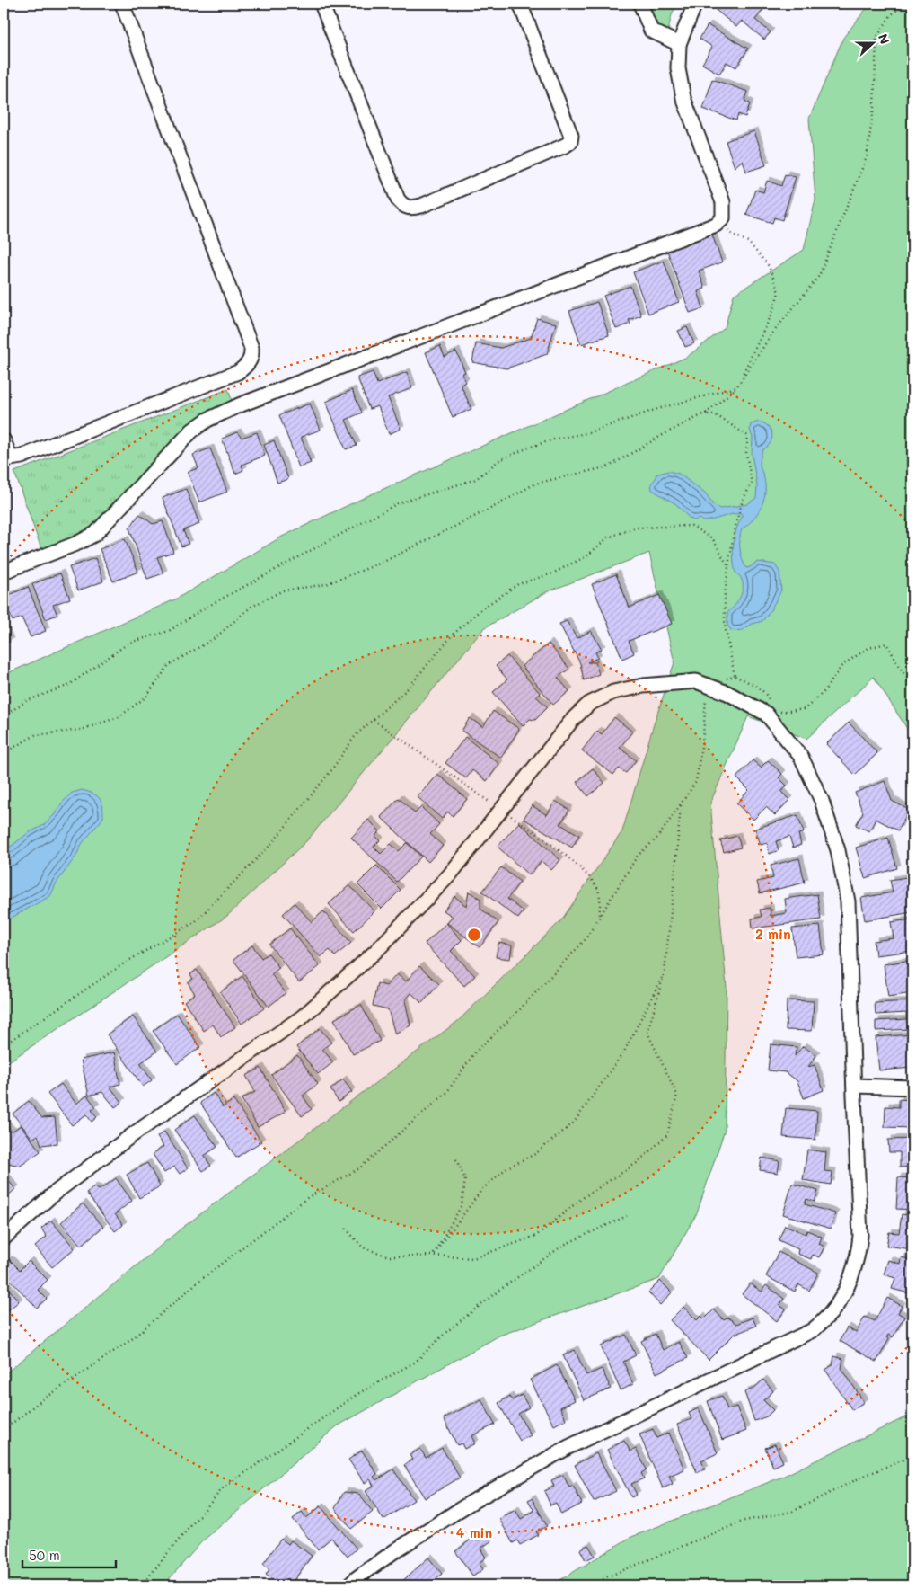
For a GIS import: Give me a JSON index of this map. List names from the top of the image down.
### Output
{
  "scale_bar": "50 m",
  "north": "right",
  "rings": ["2 min", "4 min"]
}
